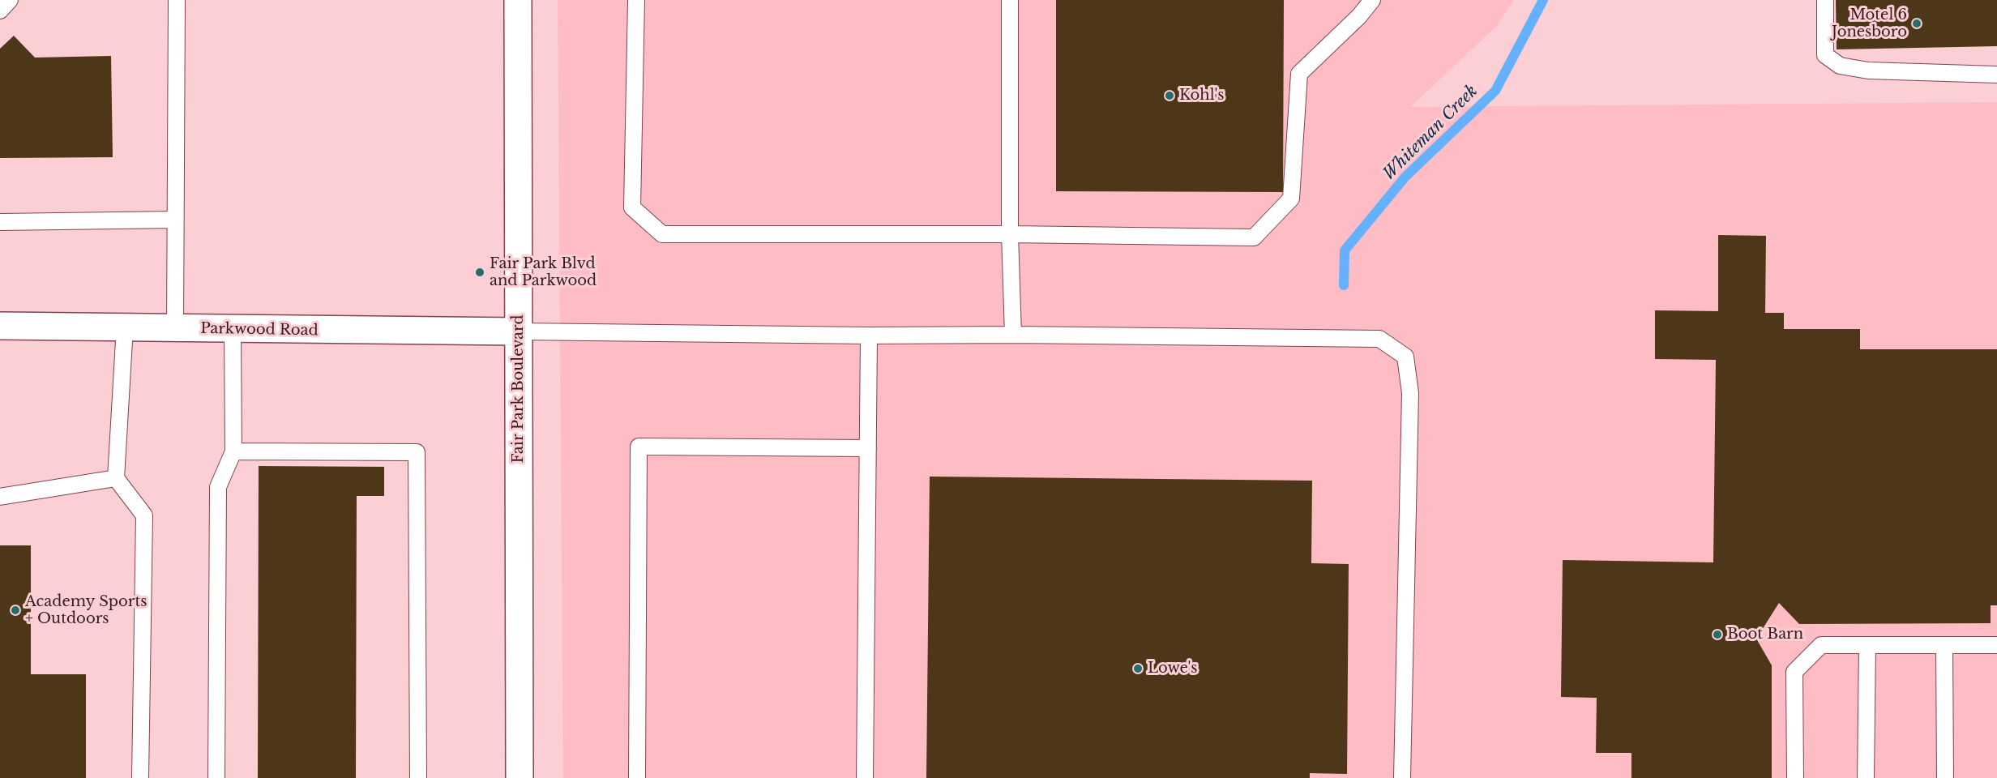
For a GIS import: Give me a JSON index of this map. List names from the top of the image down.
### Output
{
  "streets": {
    "street": ["Parkwood Road", "Fair Park Boulevard"]
  },
  "crossings": [
    ["Parkwood Road", "Fair Park Boulevard"]
  ],
  "water": ["Whiteman Creek"],
  "places": [
    "Motel 6 Jonesboro",
    "Kohl's",
    "Fair Park Blvd and Parkwood",
    "Academy Sports + Outdoors",
    "Boot Barn",
    "Lowe's"
  ]
}
